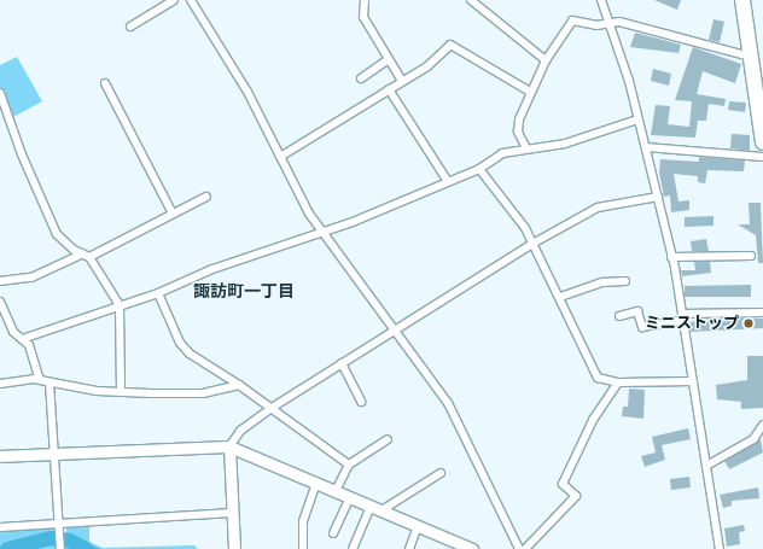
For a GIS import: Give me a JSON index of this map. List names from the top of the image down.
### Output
{
  "districts": ["諏訪町一丁目"],
  "places": ["ミニストップ"]
}
